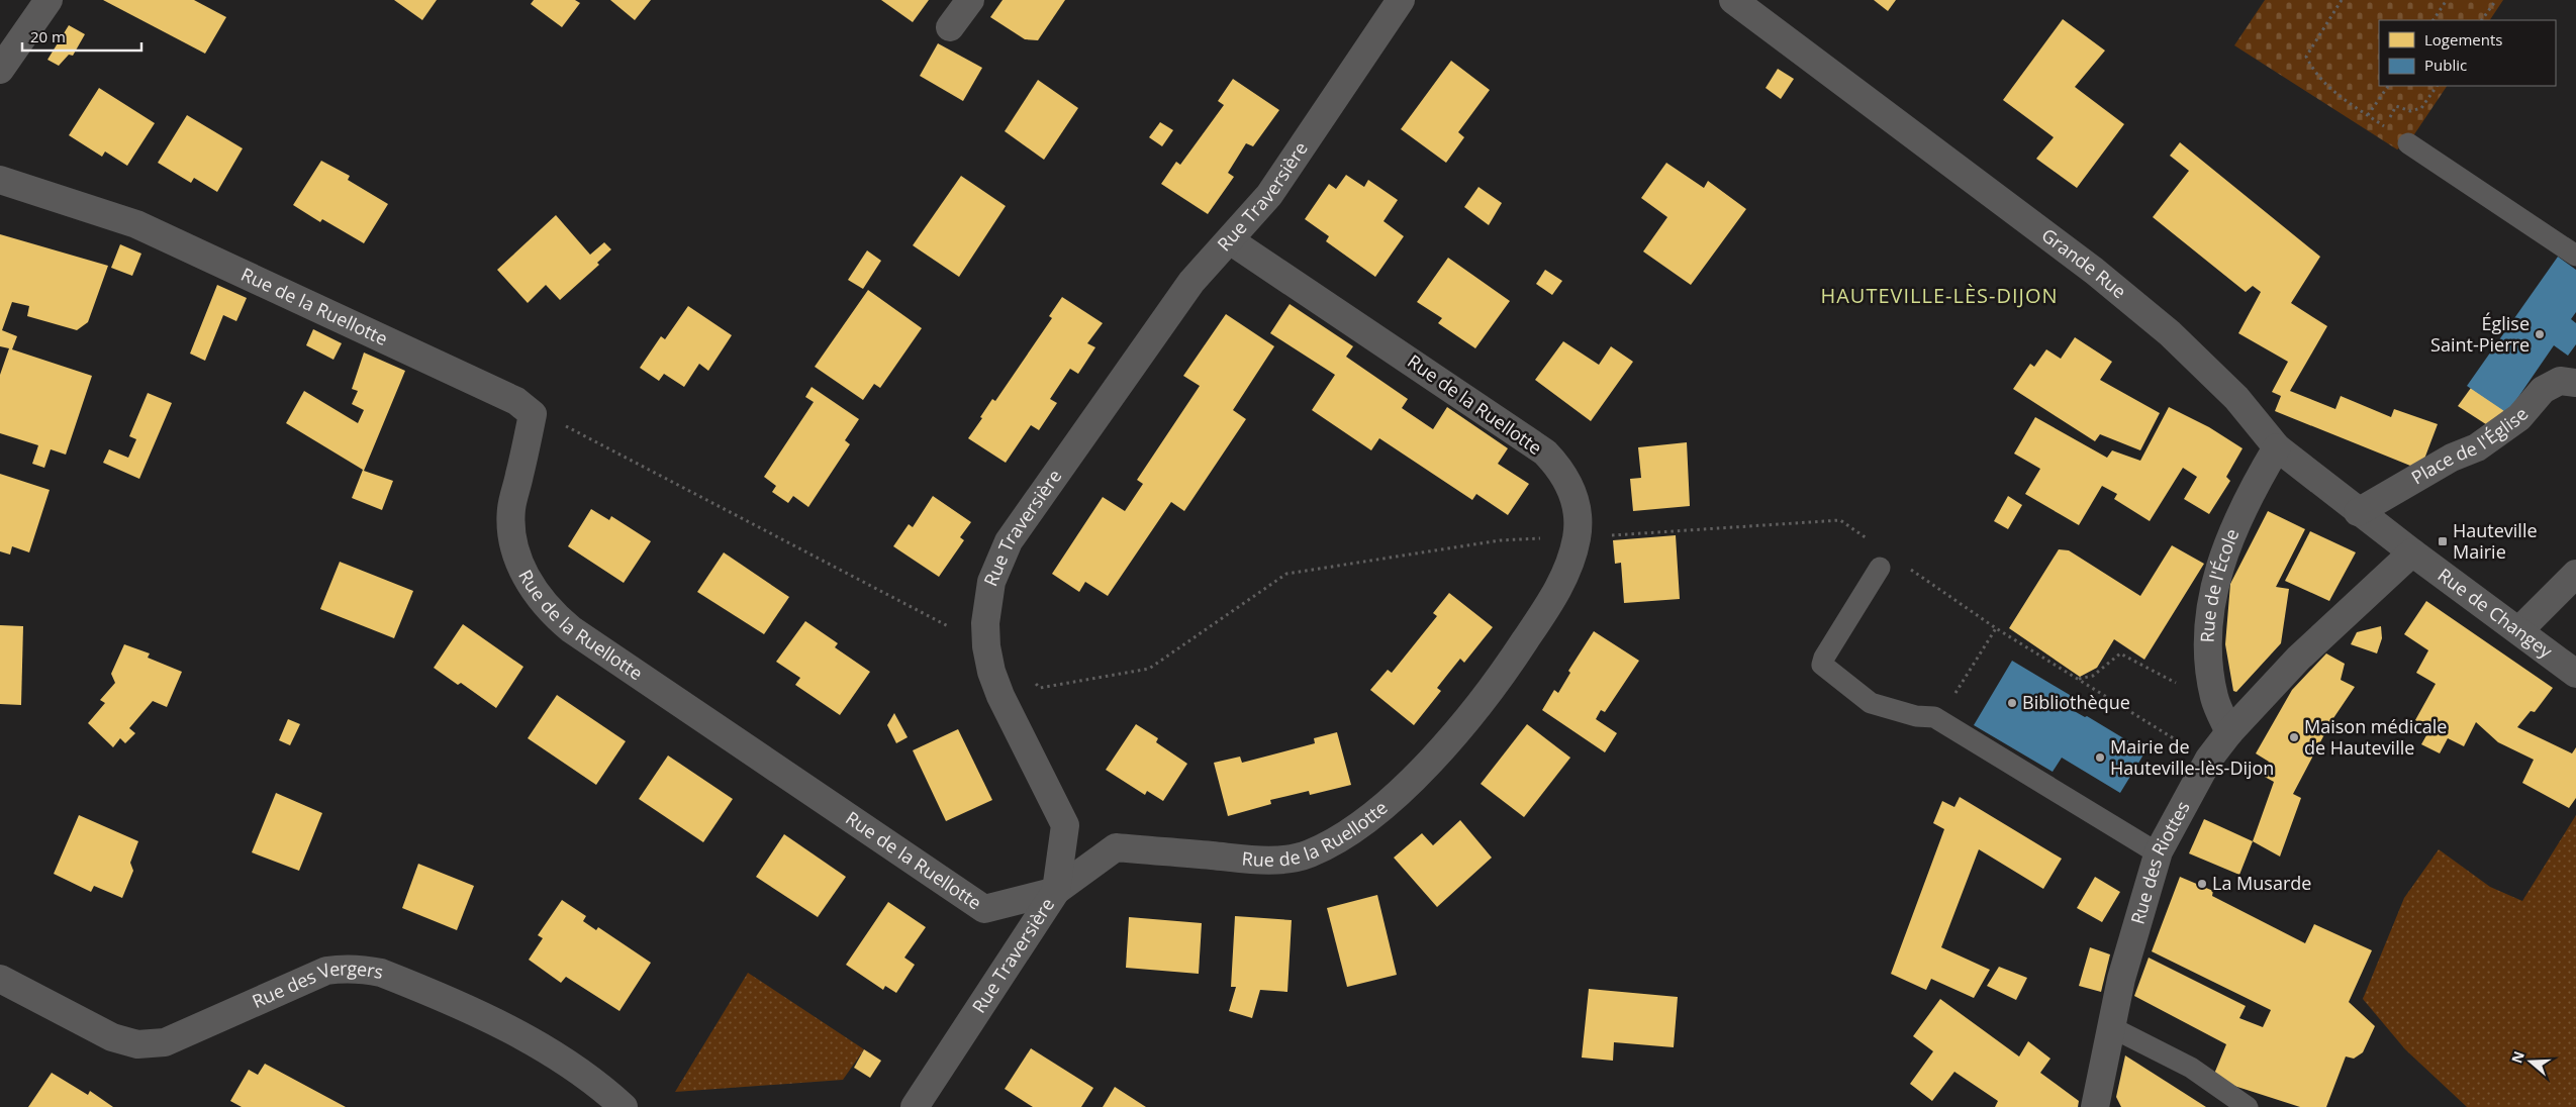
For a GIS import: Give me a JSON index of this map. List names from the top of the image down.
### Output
{
  "streets": {
    "street": [
      "Rue Traversière",
      "Grande Rue",
      "Rue de la Ruellotte",
      "Place de l'Église",
      "Rue de l'École",
      "Rue de Changey",
      "Rue des Riottes",
      "Rue des Vergers"
    ]
  },
  "crossings": [
    ["Rue Traversière", "Rue de la Ruellotte"],
    ["Grande Rue", "Place de l'Église"],
    ["Grande Rue", "Rue de l'École"],
    ["Grande Rue", "Rue de Changey"],
    ["Grande Rue", "Rue des Riottes"],
    ["Rue de l'École", "Rue des Riottes"],
    ["Rue de Changey", "Rue des Riottes"]
  ],
  "districts": ["HAUTEVILLE-LÈS-DIJON"],
  "places": {
    "other": [
      "Église Saint-Pierre",
      "Bibliothèque",
      "Maison médicale de Hauteville",
      "Mairie de Hauteville-lès-Dijon",
      "La Musarde"
    ],
    "transit": ["Hauteville Mairie"]
  },
  "legend": ["Logements", "Public"],
  "scale_bar": "20 m",
  "north": "left"
}
